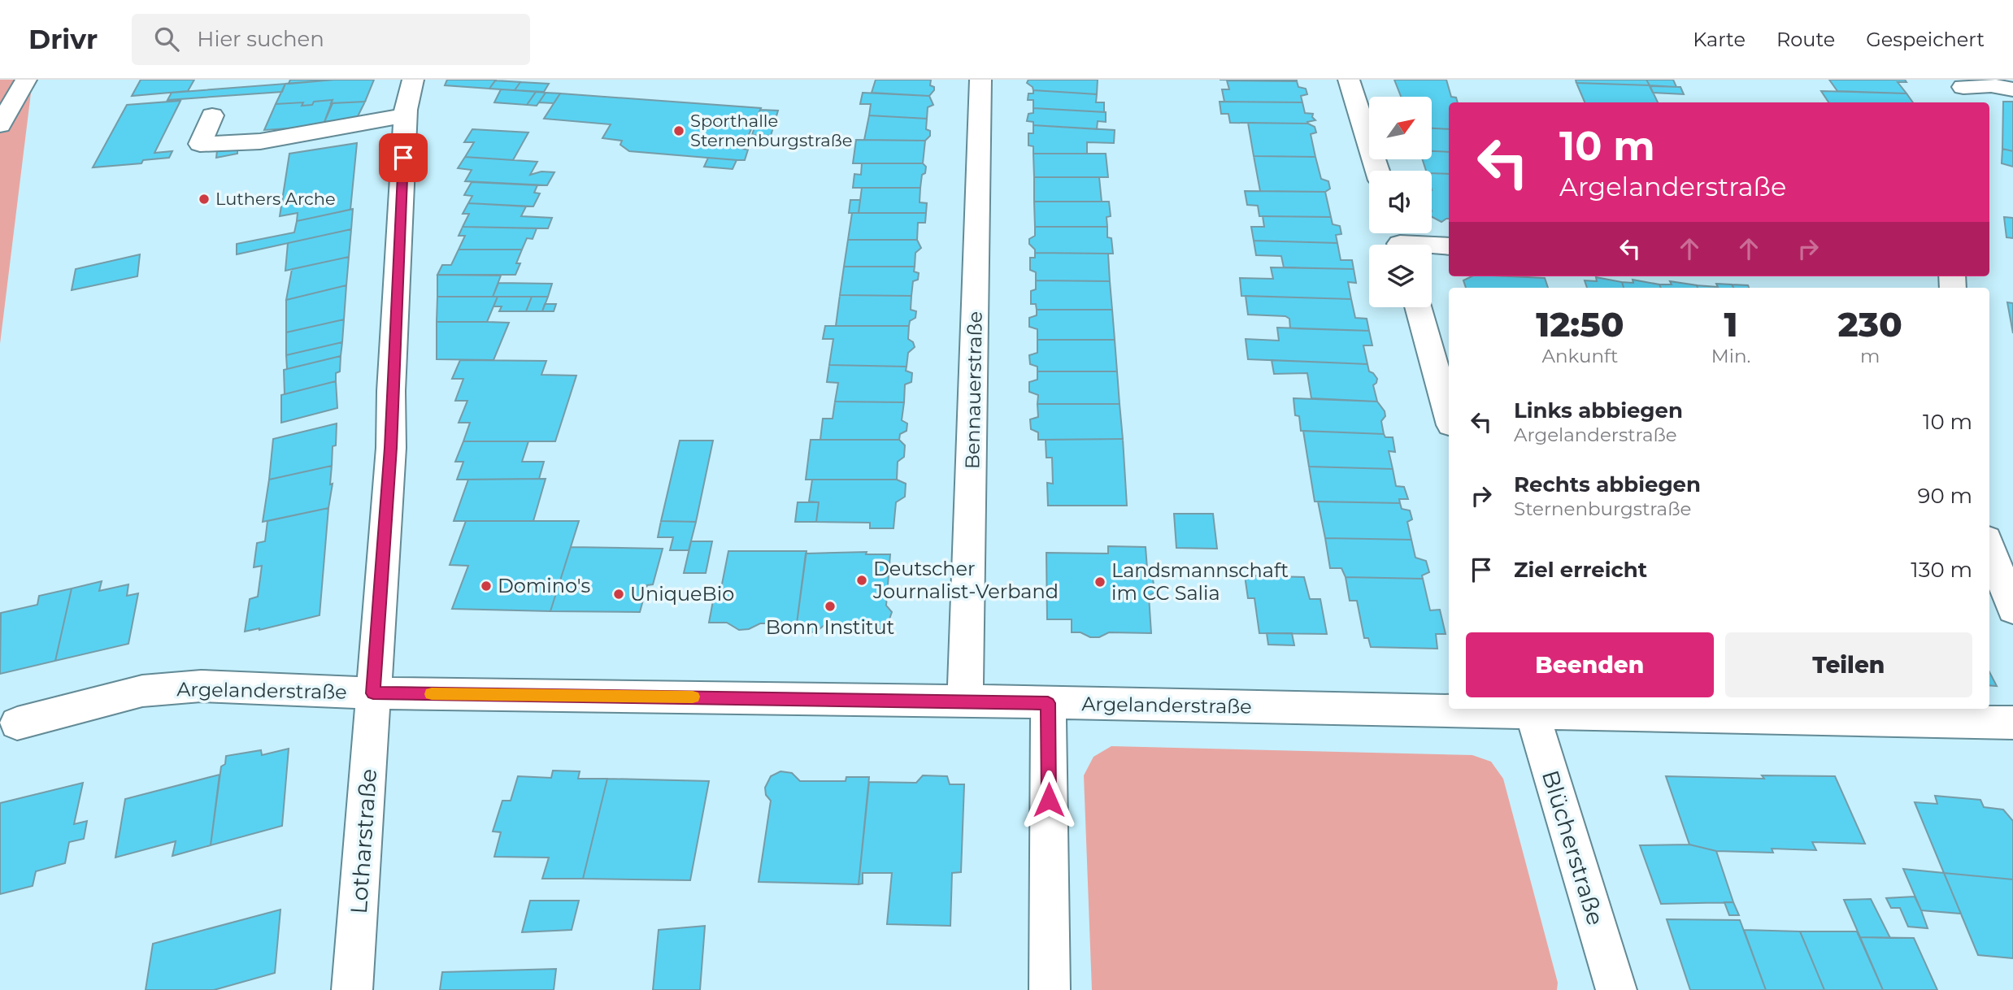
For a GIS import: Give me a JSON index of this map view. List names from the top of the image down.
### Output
{
  "streets": {
    "street": [
      "Bennauerstraße",
      "Argelanderstraße",
      "Lotharstraße",
      "Blücherstraße"
    ]
  },
  "crossings": [
    ["Bennauerstraße", "Argelanderstraße"],
    ["Argelanderstraße", "Lotharstraße"],
    ["Argelanderstraße", "Blücherstraße"]
  ],
  "places": [
    "Sporthalle Sternenburgstraße",
    "Luthers Arche",
    "Deutscher Journalist-Verband",
    "Landsmannschaft im CC Salia",
    "Domino's",
    "UniqueBio",
    "Bonn Institut"
  ],
  "north": "top right",
  "page": {
    "header": "Drivr",
    "search": "Hier suchen",
    "nav": ["Karte", "Route", "Gespeichert"],
    "turn": ["10 m", "Argelanderstraße"],
    "eta": [
      "12:50",
      "Ankunft",
      "1",
      "Min.",
      "230",
      "m"
    ],
    "list": [
      {
        "name": "Links abbiegen",
        "note": "Argelanderstraße",
        "value": "10 m"
      },
      {
        "name": "Rechts abbiegen",
        "note": "Sternenburgstraße",
        "value": "90 m"
      },
      {
        "name": "Ziel erreicht",
        "value": "130 m"
      }
    ],
    "buttons": ["Beenden", "Teilen"]
  }
}
